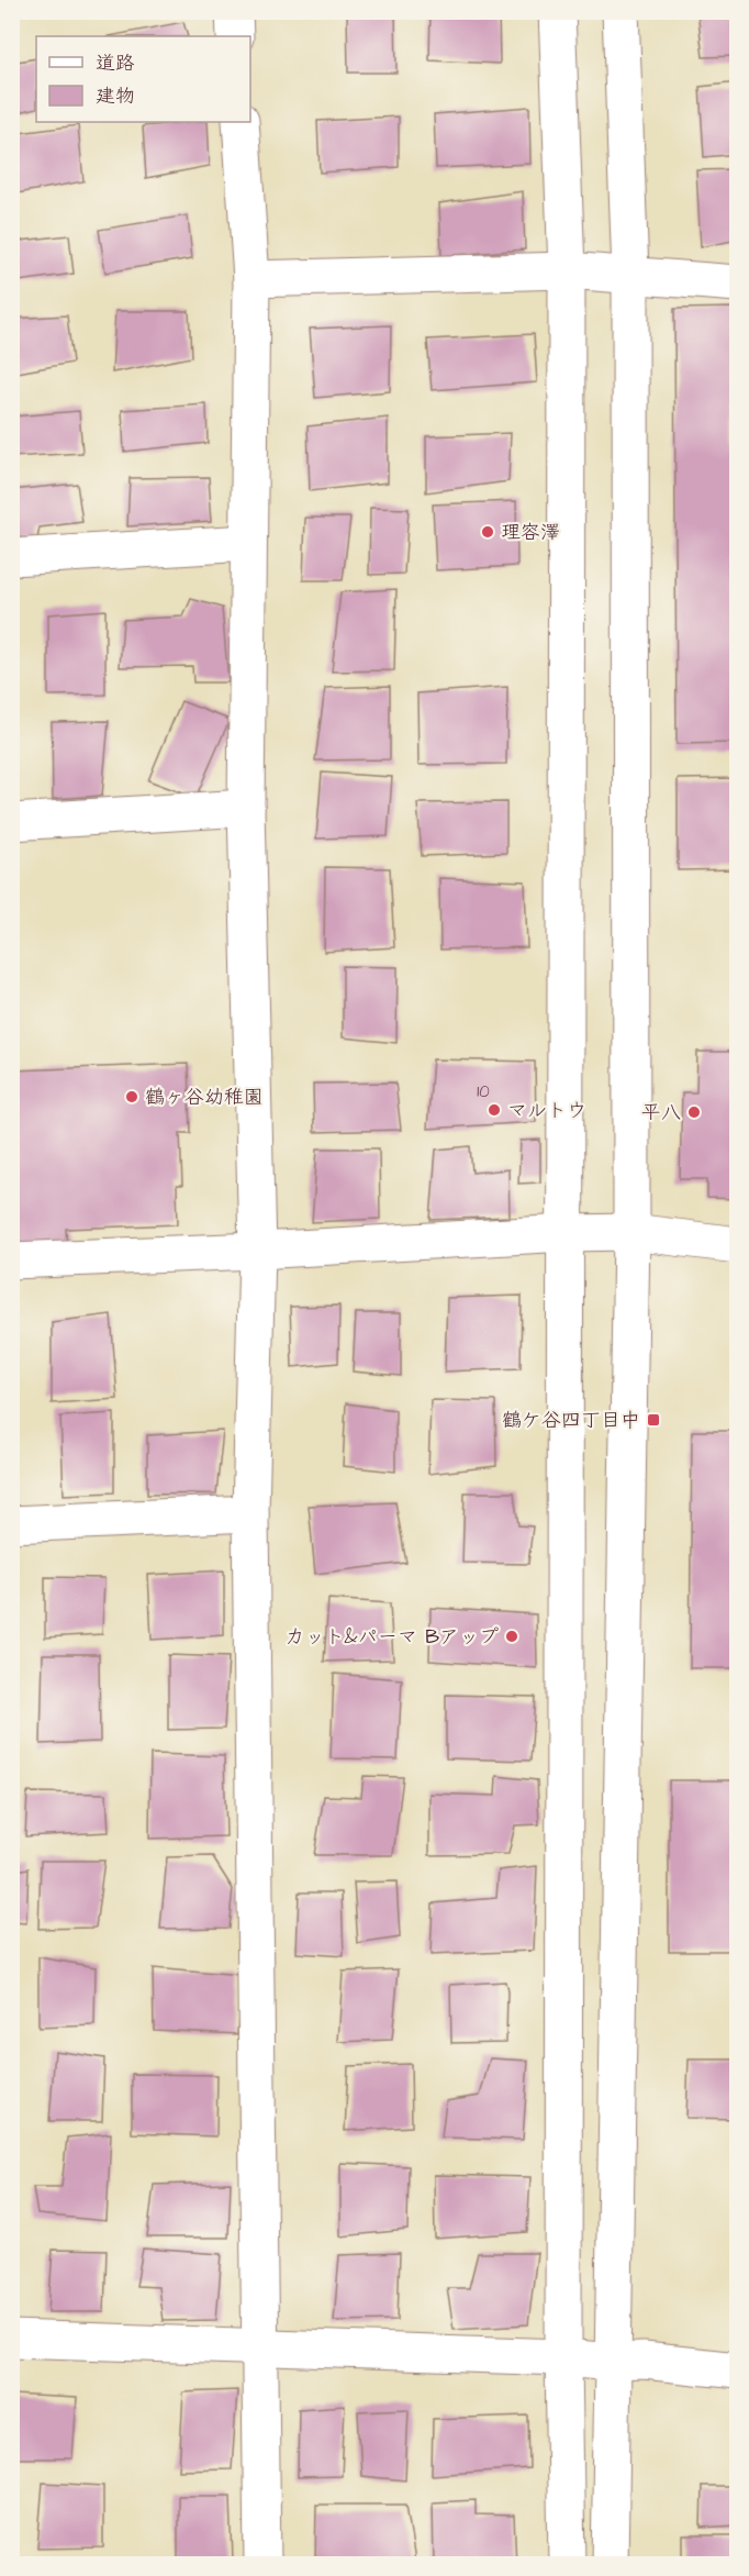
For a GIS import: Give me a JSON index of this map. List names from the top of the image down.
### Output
{
  "places": {
    "other": [
      "理容澤",
      "鶴ヶ谷幼稚園",
      "マルトウ",
      "平八",
      "カット&パーマ Bアップ"
    ],
    "transit": ["鶴ケ谷四丁目中"]
  },
  "house_numbers": ["10"],
  "legend": ["道路", "建物"]
}
